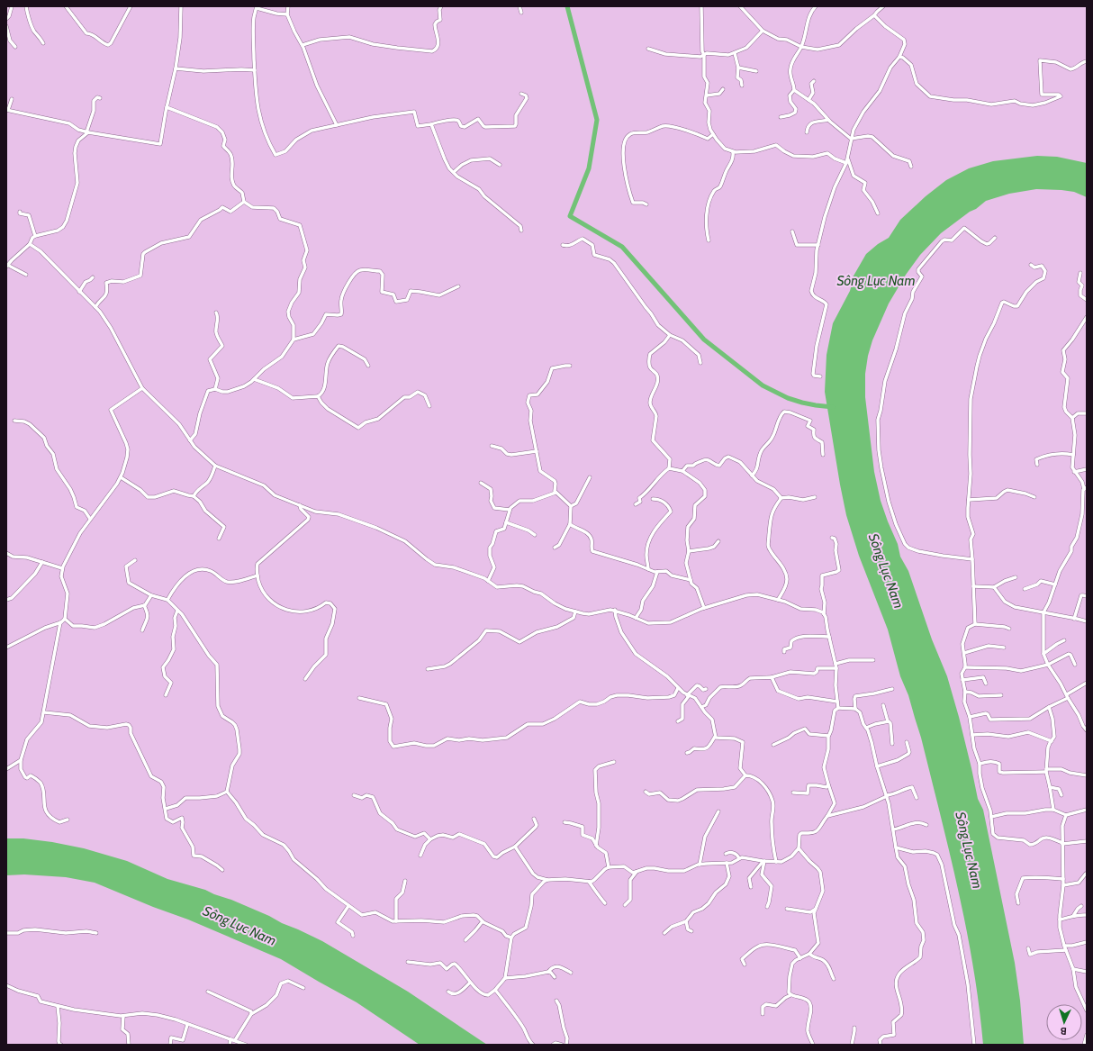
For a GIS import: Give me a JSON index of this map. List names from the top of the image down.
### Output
{
  "water": ["Sông Lục Nam"],
  "north": "bottom"
}
